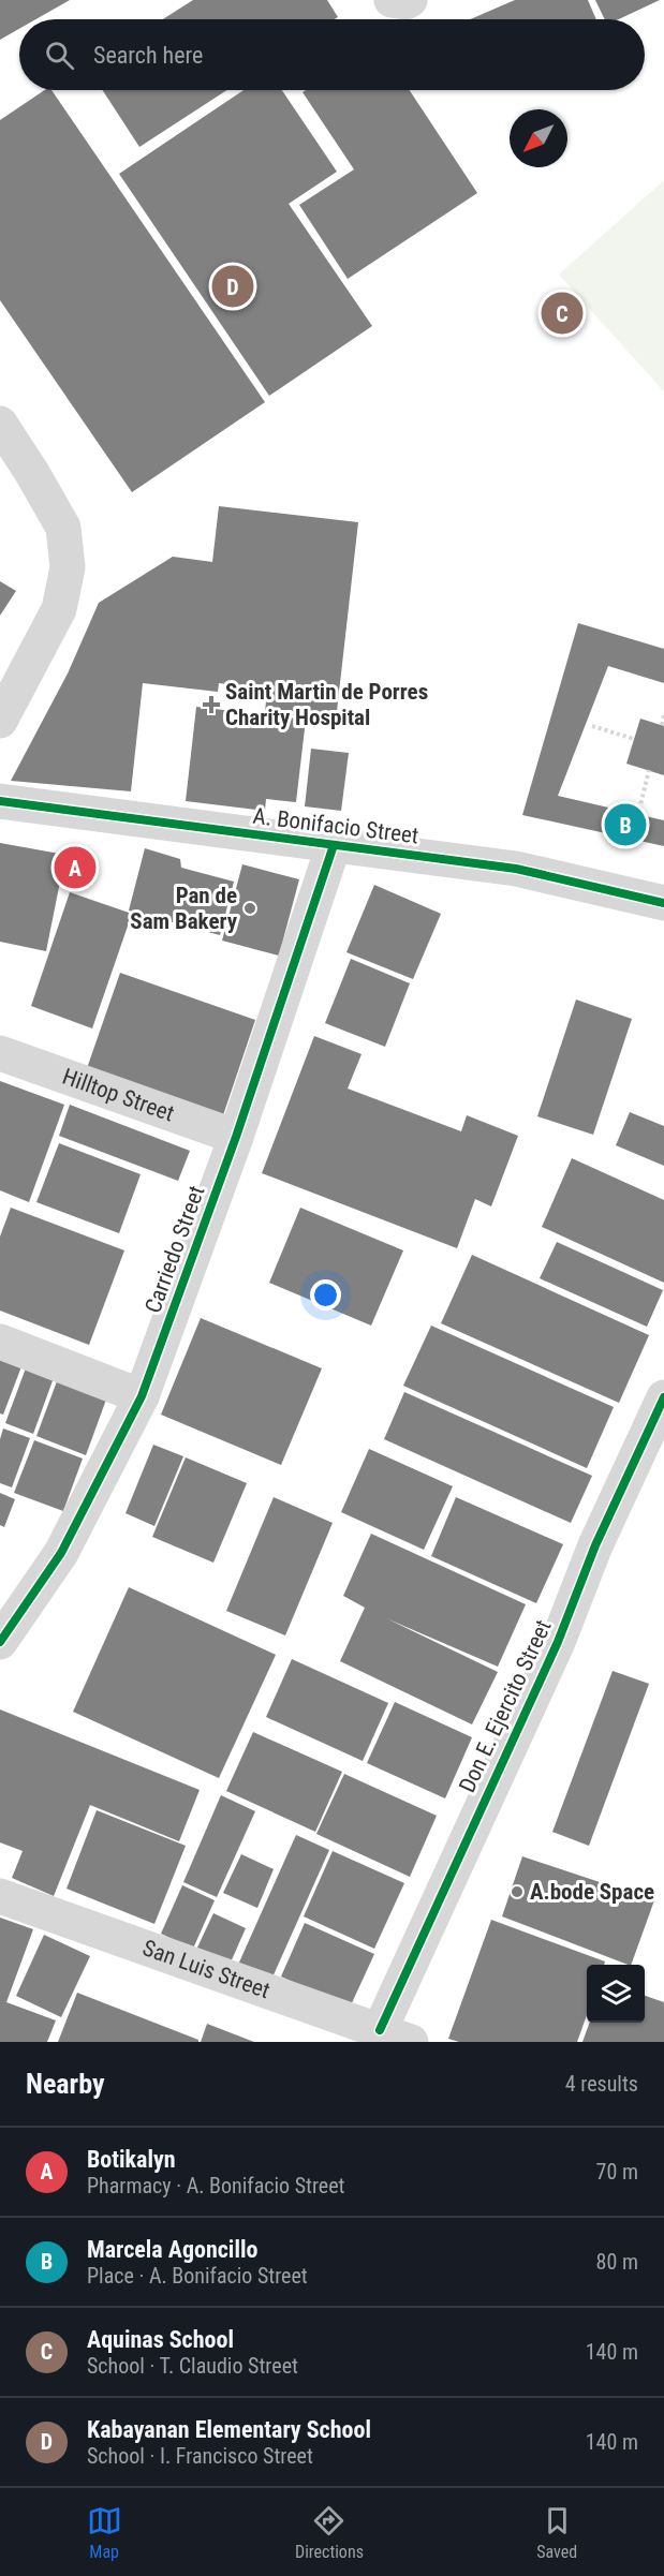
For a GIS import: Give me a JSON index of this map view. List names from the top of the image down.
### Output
{
  "streets": {
    "street": [
      "A. Bonifacio Street",
      "Hilltop Street",
      "Carriedo Street",
      "Don E. Ejercito Street",
      "San Luis Street"
    ]
  },
  "crossings": [
    ["A. Bonifacio Street", "Carriedo Street"],
    ["Hilltop Street", "Carriedo Street"],
    ["Don E. Ejercito Street", "San Luis Street"]
  ],
  "places": {
    "health": ["Saint Martin de Porres Charity Hospital"],
    "other": ["Pan de Sam Bakery", "A.bode Space"]
  },
  "north": "bottom left",
  "page": {
    "search": "Search here",
    "pins": [
      "D",
      "C",
      "B",
      "A"
    ],
    "heading": ["Nearby", "4 results"],
    "list": [
      {
        "mark": "A",
        "name": "Botikalyn",
        "note": "Pharmacy · A. Bonifacio Street",
        "value": "70 m"
      },
      {
        "mark": "B",
        "name": "Marcela Agoncillo",
        "note": "Place · A. Bonifacio Street",
        "value": "80 m"
      },
      {
        "mark": "C",
        "name": "Aquinas School",
        "note": "School · T. Claudio Street",
        "value": "140 m"
      },
      {
        "mark": "D",
        "name": "Kabayanan Elementary School",
        "note": "School · I. Francisco Street",
        "value": "140 m"
      }
    ],
    "nav": ["Map", "Directions", "Saved"]
  }
}
